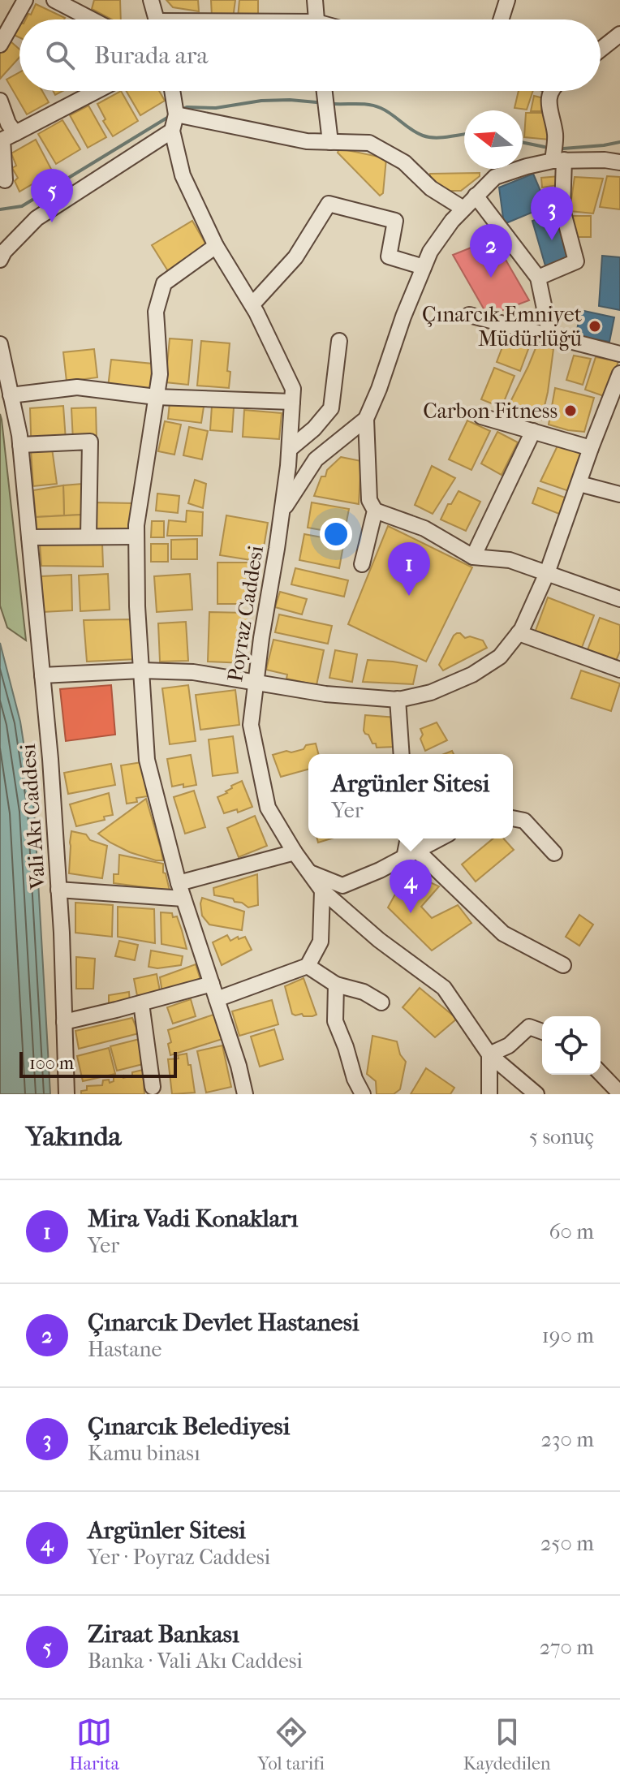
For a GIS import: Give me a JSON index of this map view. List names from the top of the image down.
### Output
{
  "streets": {
    "street": ["Poyraz Caddesi", "Vali Akı Caddesi"]
  },
  "places": ["Çınarcık Emniyet Müdürlüğü", "Carbon Fitness"],
  "scale_bar": "100 m",
  "north": "left",
  "page": {
    "search": "Burada ara",
    "pins": [
      "5",
      "3",
      "2",
      "1",
      "4"
    ],
    "popup": ["Argünler Sitesi", "Yer"],
    "scale": "100 m",
    "heading": ["Yakında", "5 sonuç"],
    "list": [
      {
        "mark": "1",
        "name": "Mira Vadi Konakları",
        "note": "Yer",
        "value": "60 m"
      },
      {
        "mark": "2",
        "name": "Çınarcık Devlet Hastanesi",
        "note": "Hastane",
        "value": "190 m"
      },
      {
        "mark": "3",
        "name": "Çınarcık Belediyesi",
        "note": "Kamu binası",
        "value": "230 m"
      },
      {
        "mark": "4",
        "name": "Argünler Sitesi",
        "note": "Yer · Poyraz Caddesi",
        "value": "250 m"
      },
      {
        "mark": "5",
        "name": "Ziraat Bankası",
        "note": "Banka · Vali Akı Caddesi",
        "value": "270 m"
      }
    ],
    "nav": ["Harita", "Yol tarifi", "Kaydedilen"]
  }
}
